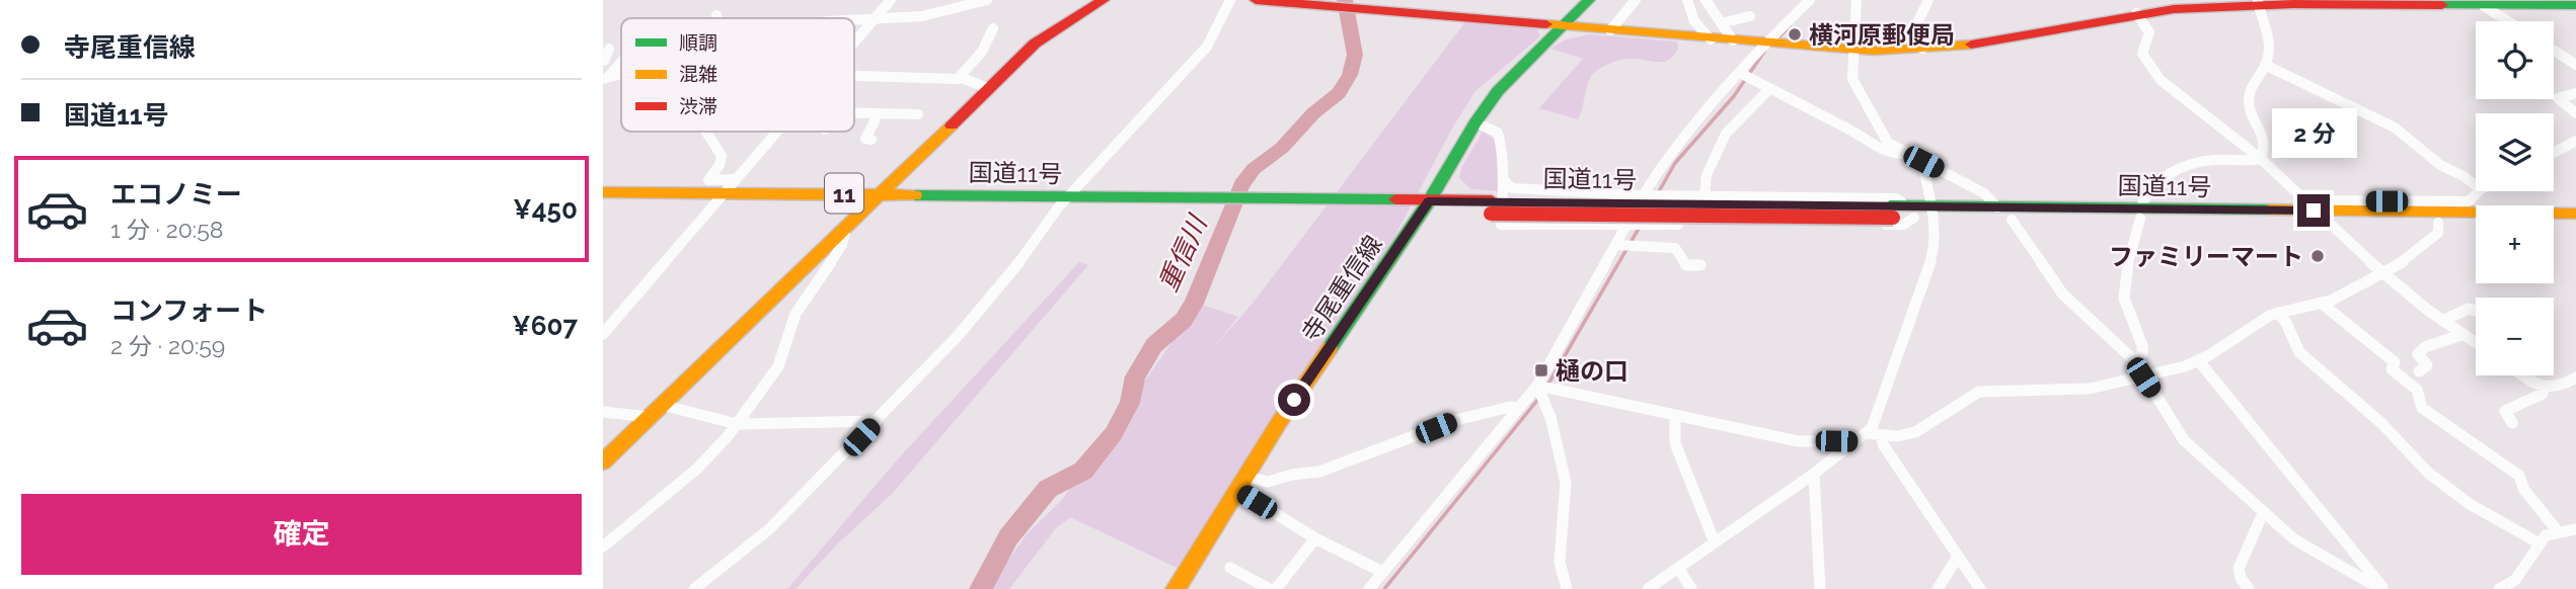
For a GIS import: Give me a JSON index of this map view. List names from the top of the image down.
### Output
{
  "streets": {
    "main road": ["国道11号", "11", "寺尾重信線"]
  },
  "crossings": [
    ["国道11号", "寺尾重信線"]
  ],
  "water": ["重信川"],
  "places": {
    "other": ["横河原郵便局", "ファミリーマート"],
    "transit": ["樋の口"]
  },
  "legend": ["順調", "混雑", "渋滞"],
  "page": {
    "banner": ["寺尾重信線", "国道11号"],
    "map_buttons": ["+", "−"],
    "bubble": "2 分",
    "list": [
      {
        "name": "エコノミー",
        "note": "1 分 · 20:58",
        "value": "¥450"
      },
      {
        "name": "コンフォート",
        "note": "2 分 · 20:59",
        "value": "¥607"
      }
    ],
    "buttons": "確定"
  }
}
